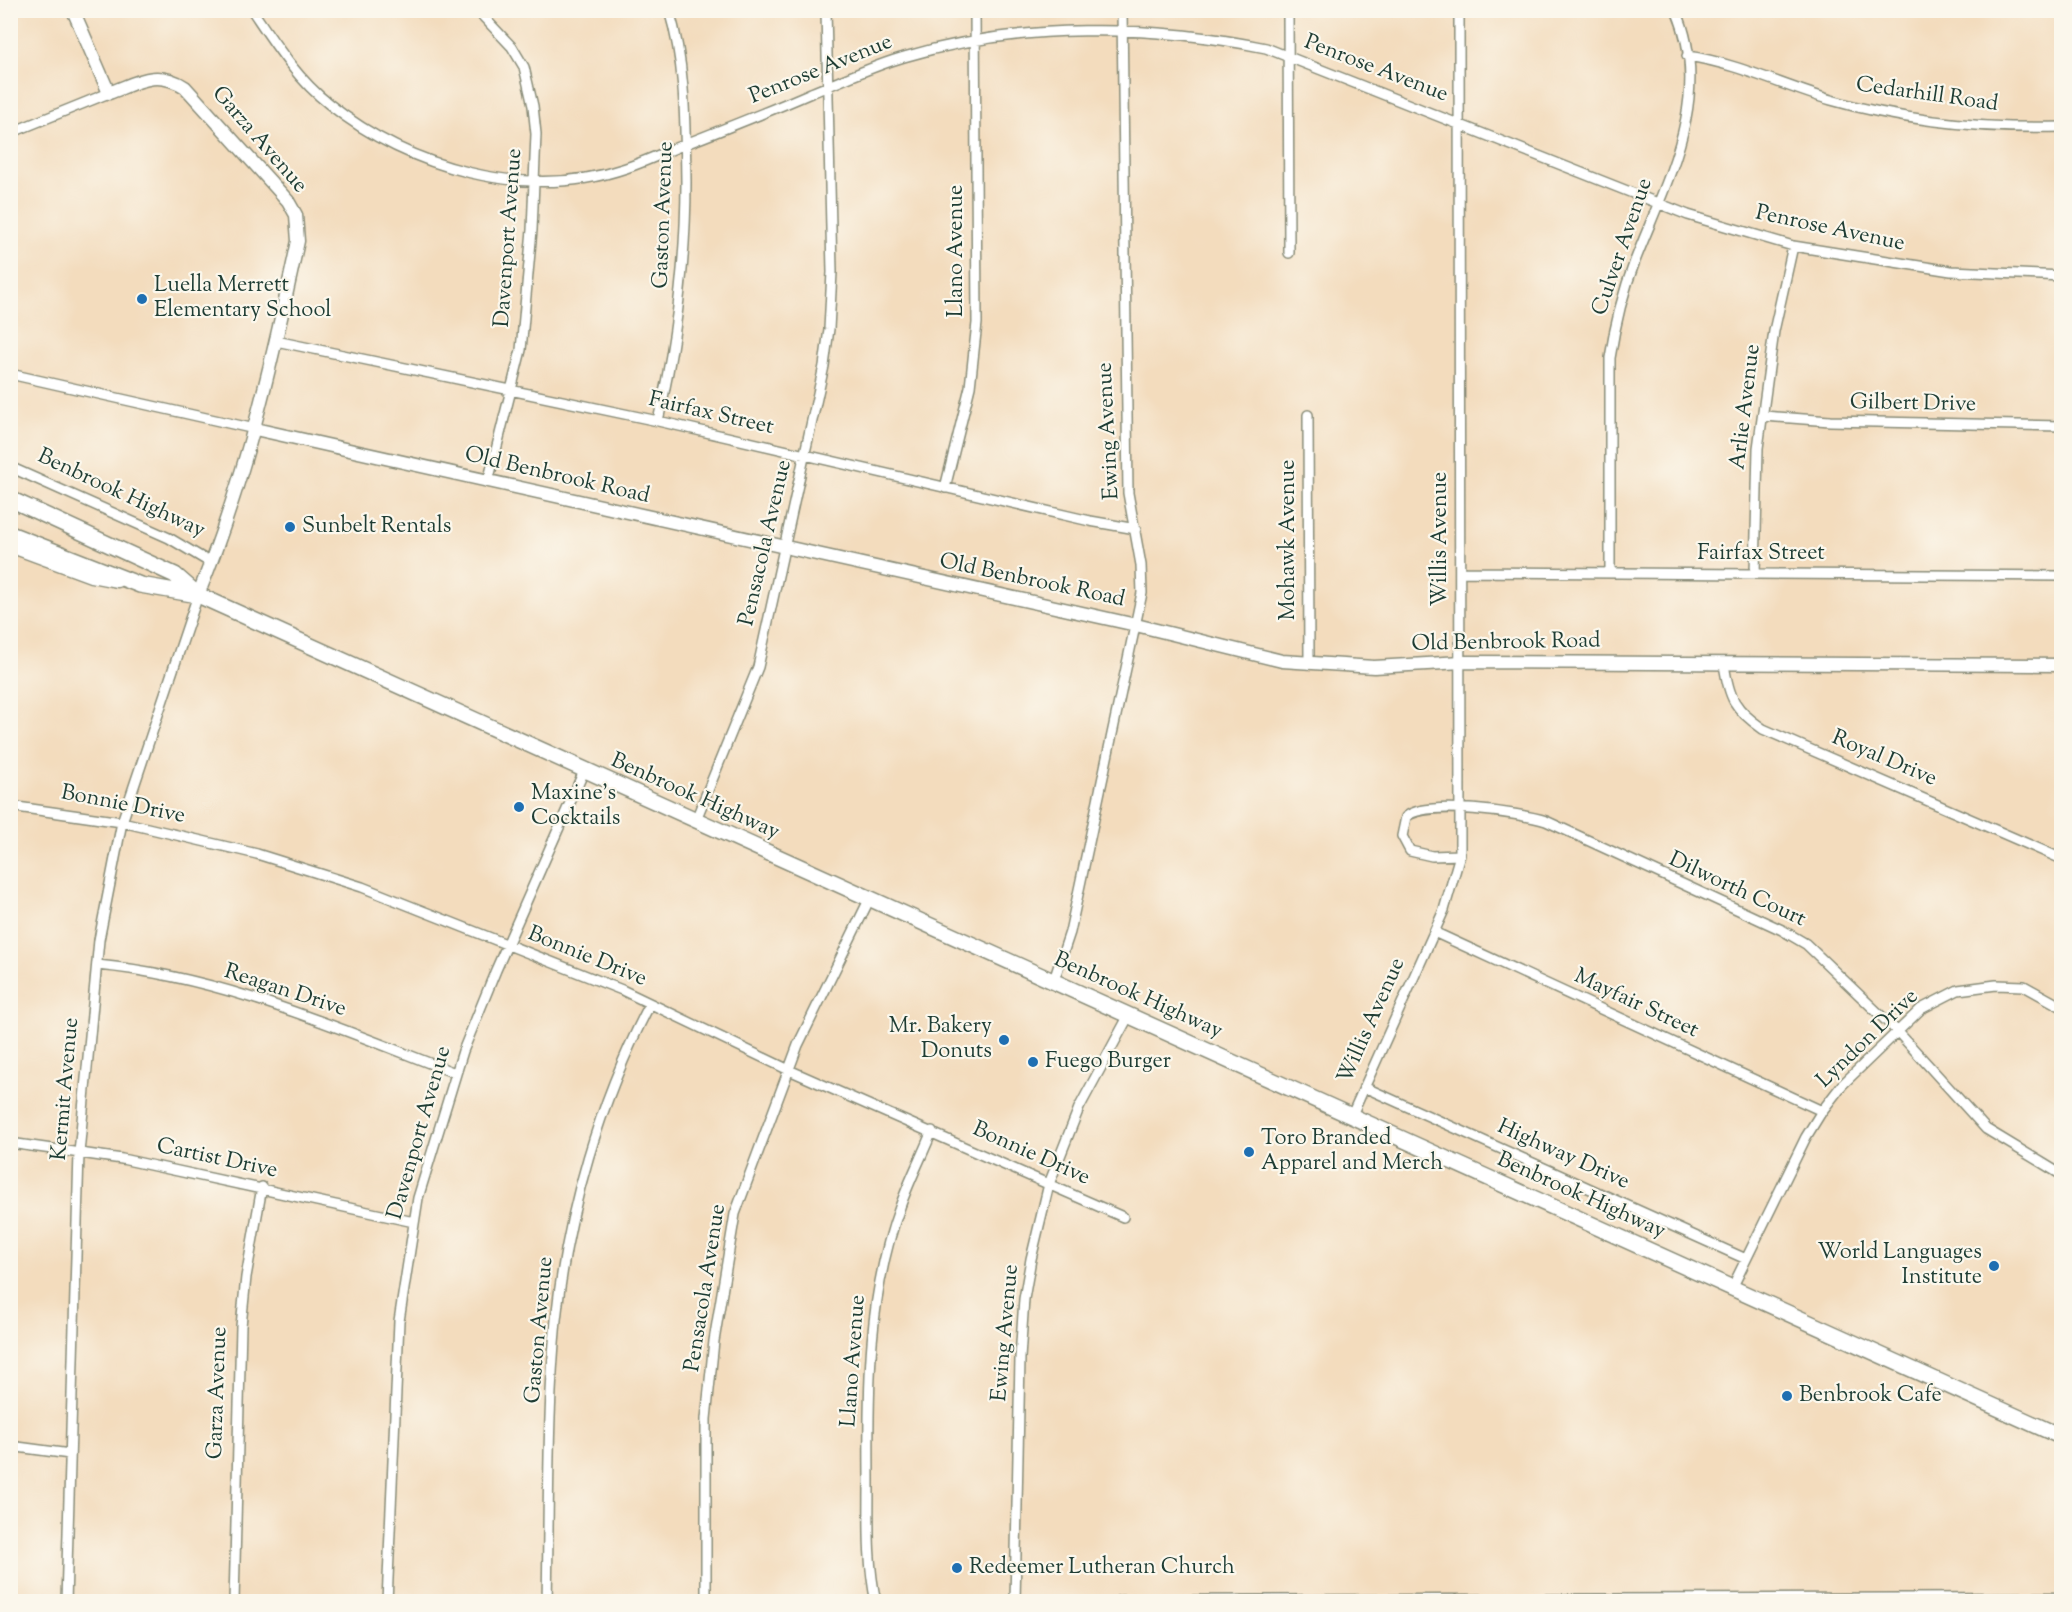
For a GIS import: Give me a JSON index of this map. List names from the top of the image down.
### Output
{
  "streets": {
    "main road": ["Benbrook Highway"],
    "street": [
      "Penrose Avenue",
      "Cedarhill Road",
      "Garza Avenue",
      "Gaston Avenue",
      "Davenport Avenue",
      "Culver Avenue",
      "Llano Avenue",
      "Gilbert Drive",
      "Arlie Avenue",
      "Fairfax Street",
      "Ewing Avenue",
      "Old Benbrook Road",
      "Willis Avenue",
      "Mohawk Avenue",
      "Pensacola Avenue",
      "Royal Drive",
      "Bonnie Drive",
      "Dilworth Court",
      "Reagan Drive",
      "Mayfair Street",
      "Lyndon Drive",
      "Kermit Avenue",
      "Highway Drive",
      "Cartist Drive"
    ]
  },
  "crossings": [
    ["Penrose Avenue", "Gaston Avenue"],
    ["Penrose Avenue", "Davenport Avenue"],
    ["Penrose Avenue", "Culver Avenue"],
    ["Penrose Avenue", "Llano Avenue"],
    ["Penrose Avenue", "Arlie Avenue"],
    ["Penrose Avenue", "Ewing Avenue"],
    ["Penrose Avenue", "Willis Avenue"],
    ["Penrose Avenue", "Pensacola Avenue"],
    ["Cedarhill Road", "Culver Avenue"],
    ["Garza Avenue", "Fairfax Street"],
    ["Garza Avenue", "Old Benbrook Road"],
    ["Garza Avenue", "Benbrook Highway"],
    ["Garza Avenue", "Kermit Avenue"],
    ["Garza Avenue", "Cartist Drive"],
    ["Gaston Avenue", "Fairfax Street"],
    ["Gaston Avenue", "Bonnie Drive"],
    ["Davenport Avenue", "Fairfax Street"],
    ["Davenport Avenue", "Old Benbrook Road"],
    ["Davenport Avenue", "Benbrook Highway"],
    ["Davenport Avenue", "Bonnie Drive"],
    ["Davenport Avenue", "Reagan Drive"],
    ["Davenport Avenue", "Cartist Drive"],
    ["Culver Avenue", "Fairfax Street"],
    ["Llano Avenue", "Fairfax Street"],
    ["Llano Avenue", "Bonnie Drive"],
    ["Gilbert Drive", "Arlie Avenue"],
    ["Arlie Avenue", "Fairfax Street"],
    ["Fairfax Street", "Ewing Avenue"],
    ["Fairfax Street", "Willis Avenue"],
    ["Fairfax Street", "Pensacola Avenue"],
    ["Ewing Avenue", "Old Benbrook Road"],
    ["Ewing Avenue", "Benbrook Highway"],
    ["Ewing Avenue", "Bonnie Drive"],
    ["Old Benbrook Road", "Willis Avenue"],
    ["Old Benbrook Road", "Mohawk Avenue"],
    ["Old Benbrook Road", "Pensacola Avenue"],
    ["Old Benbrook Road", "Royal Drive"],
    ["Benbrook Highway", "Willis Avenue"],
    ["Benbrook Highway", "Pensacola Avenue"],
    ["Benbrook Highway", "Lyndon Drive"],
    ["Benbrook Highway", "Kermit Avenue"],
    ["Willis Avenue", "Dilworth Court"],
    ["Willis Avenue", "Mayfair Street"],
    ["Willis Avenue", "Highway Drive"],
    ["Pensacola Avenue", "Bonnie Drive"],
    ["Bonnie Drive", "Kermit Avenue"],
    ["Dilworth Court", "Lyndon Drive"],
    ["Reagan Drive", "Kermit Avenue"],
    ["Mayfair Street", "Lyndon Drive"],
    ["Lyndon Drive", "Highway Drive"],
    ["Kermit Avenue", "Cartist Drive"]
  ],
  "places": [
    "Luella Merrett Elementary School",
    "Sunbelt Rentals",
    "Maxine's Cocktails",
    "Mr. Bakery Donuts",
    "Fuego Burger",
    "Toro Branded Apparel and Merch",
    "World Languages Institute",
    "Benbrook Cafe",
    "Redeemer Lutheran Church"
  ]
}
